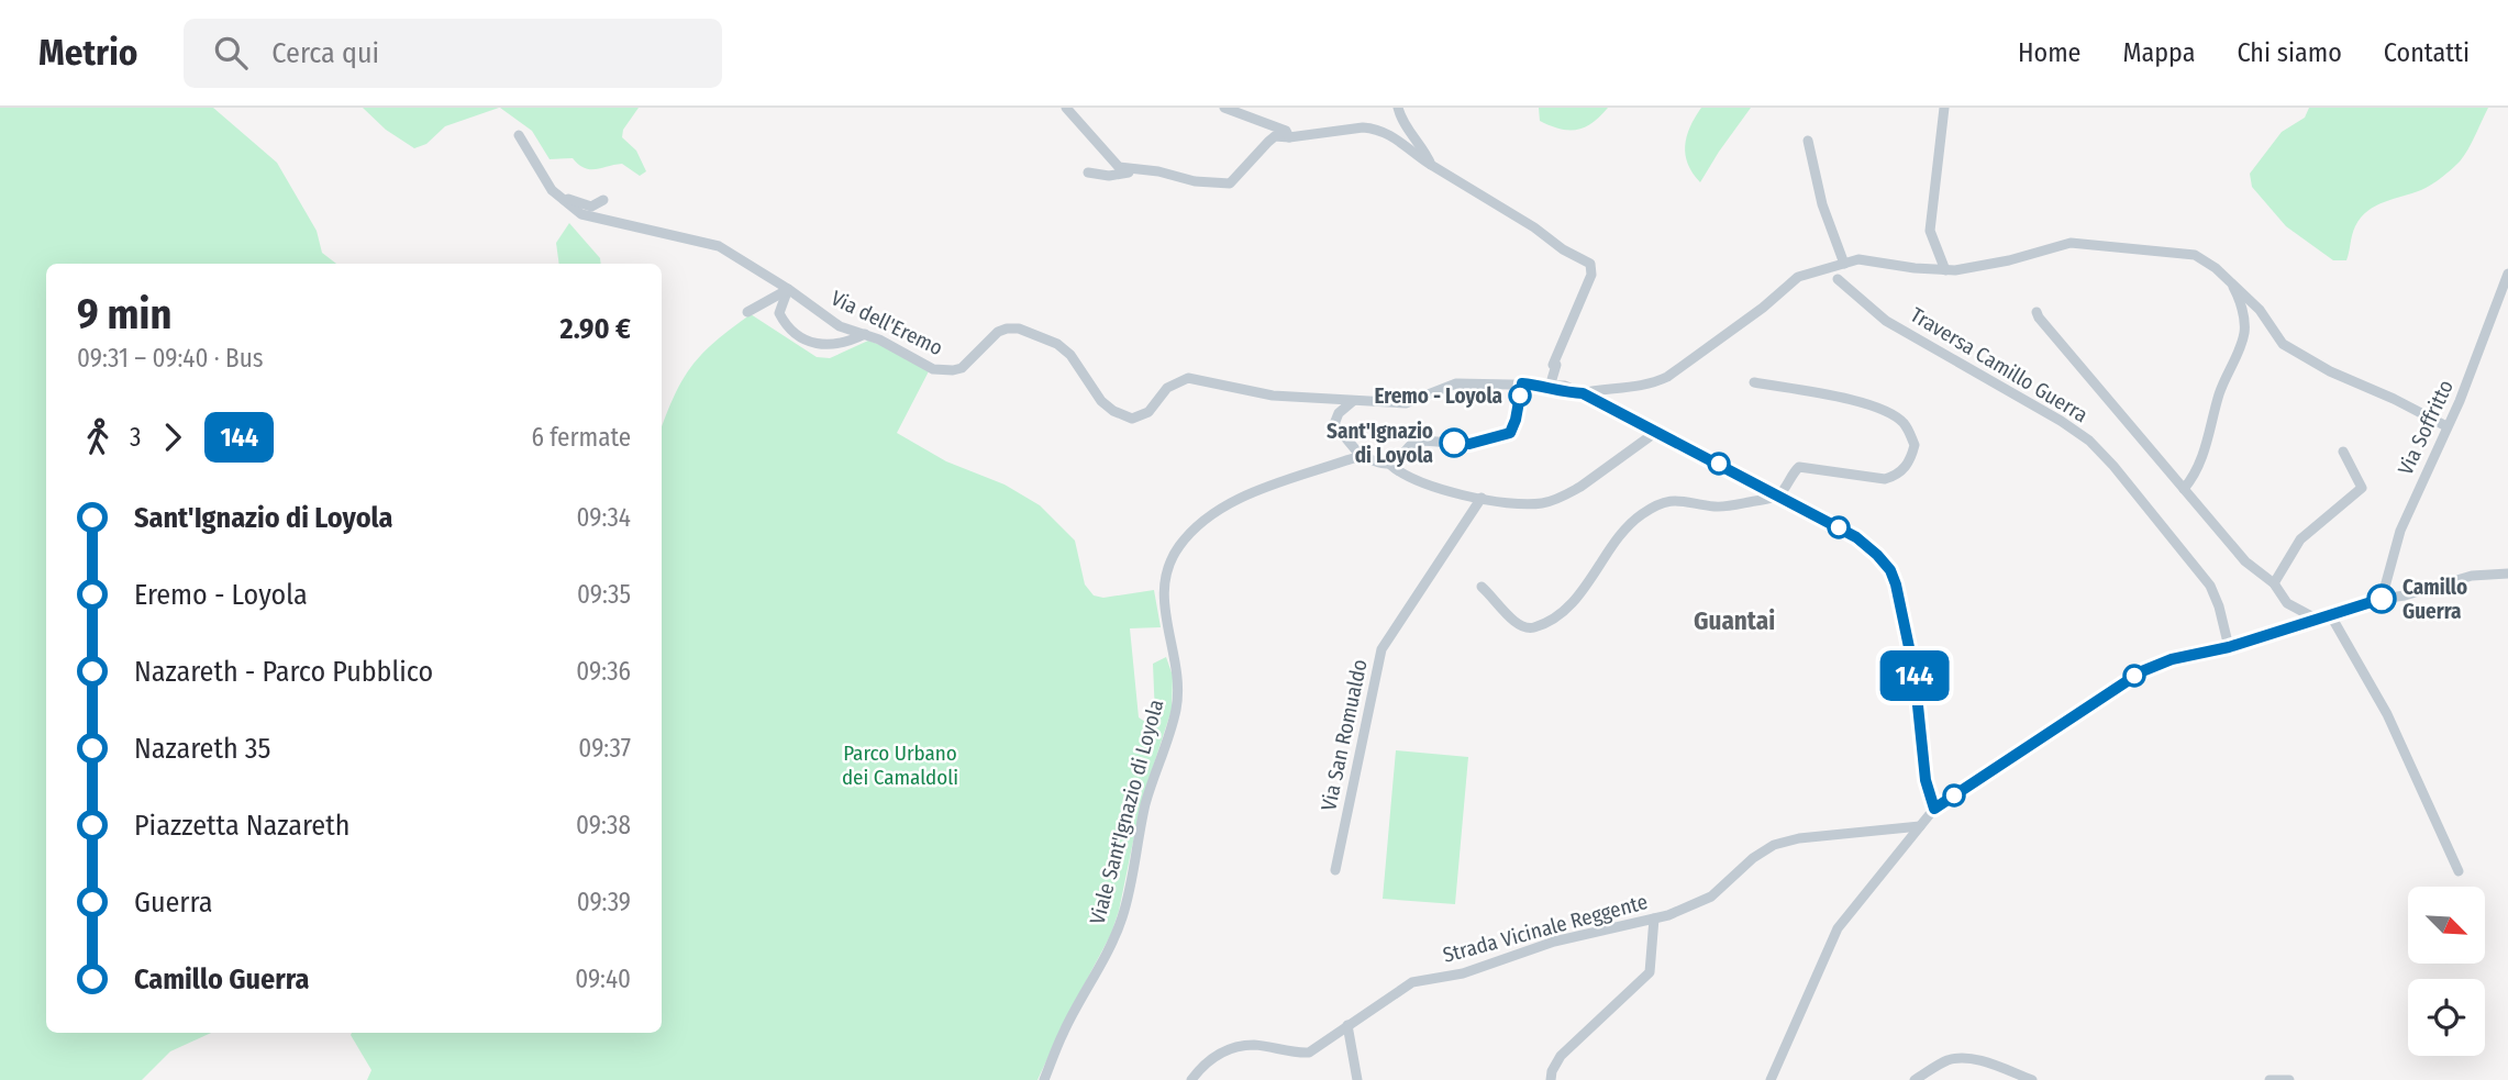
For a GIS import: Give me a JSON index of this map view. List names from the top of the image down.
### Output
{
  "streets": {
    "street": [
      "Via dell'Eremo",
      "Traversa Camillo Guerra",
      "Via Soffritto",
      "Via San Romualdo",
      "Viale Sant'Ignazio di Loyola",
      "Strada Vicinale Reggente"
    ]
  },
  "districts": ["Guantai"],
  "parks": ["Parco Urbano dei Camaldoli"],
  "places": ["Eremo - Loyola", "Sant'Ignazio di Loyola", "Camillo Guerra"],
  "lines": ["bus line 144"],
  "north": "bottom right",
  "page": {
    "header": "Metrio",
    "search": "Cerca qui",
    "nav": [
      "Home",
      "Mappa",
      "Chi siamo",
      "Contatti"
    ],
    "on_map": "144",
    "heading": ["9 min", "09:31 – 09:40 · Bus", "2.90 €"],
    "legs": ["3", "144", "6 fermate"],
    "list": [
      {
        "name": "Sant'Ignazio di Loyola",
        "value": "09:34"
      },
      {
        "name": "Eremo - Loyola",
        "value": "09:35"
      },
      {
        "name": "Nazareth - Parco Pubblico",
        "value": "09:36"
      },
      {
        "name": "Nazareth 35",
        "value": "09:37"
      },
      {
        "name": "Piazzetta Nazareth",
        "value": "09:38"
      },
      {
        "name": "Guerra",
        "value": "09:39"
      },
      {
        "name": "Camillo Guerra",
        "value": "09:40"
      }
    ]
  }
}
